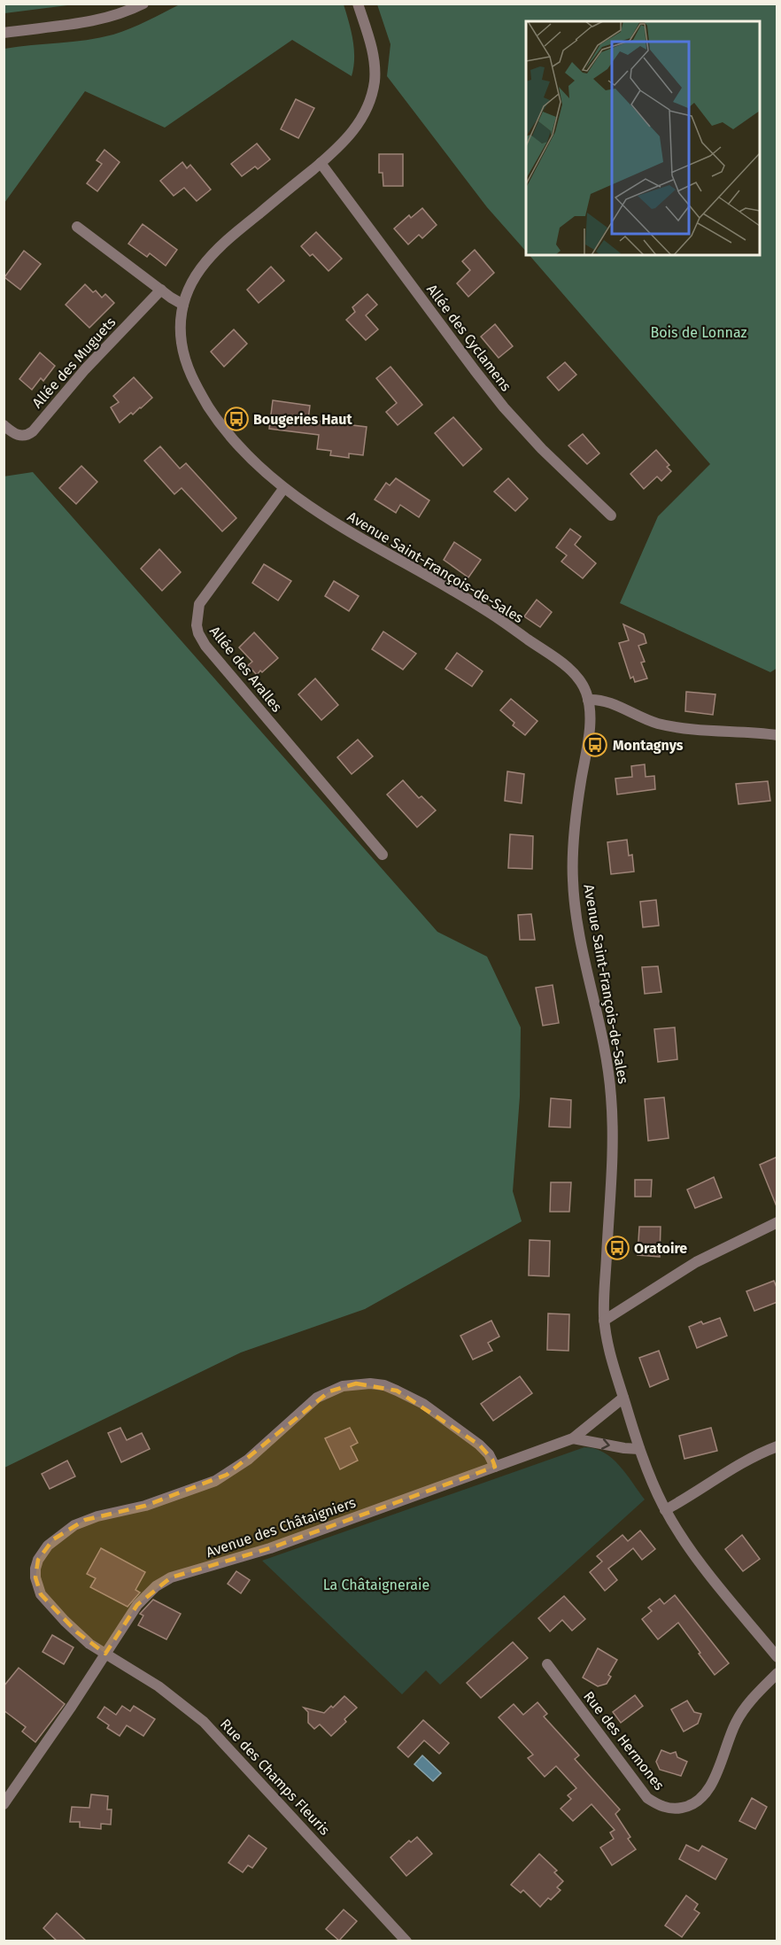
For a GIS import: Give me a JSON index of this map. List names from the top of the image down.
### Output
{
  "streets": {
    "street": [
      "Allée des Cyclamens",
      "Allée des Muguets",
      "Avenue Saint-François-de-Sales",
      "Allée des Aralles",
      "Avenue des Châtaigniers",
      "Rue des Hermones",
      "Rue des Champs Fleuris"
    ]
  },
  "crossings": [
    ["Allée des Cyclamens", "Avenue Saint-François-de-Sales"],
    ["Avenue Saint-François-de-Sales", "Allée des Aralles"],
    ["Avenue Saint-François-de-Sales", "Avenue des Châtaigniers"],
    ["Avenue des Châtaigniers", "Rue des Champs Fleuris"]
  ],
  "parks": ["Bois de Lonnaz", "La Châtaigneraie"],
  "places": {
    "bus stop": ["Bougeries Haut", "Montagnys", "Oratoire"]
  }
}
